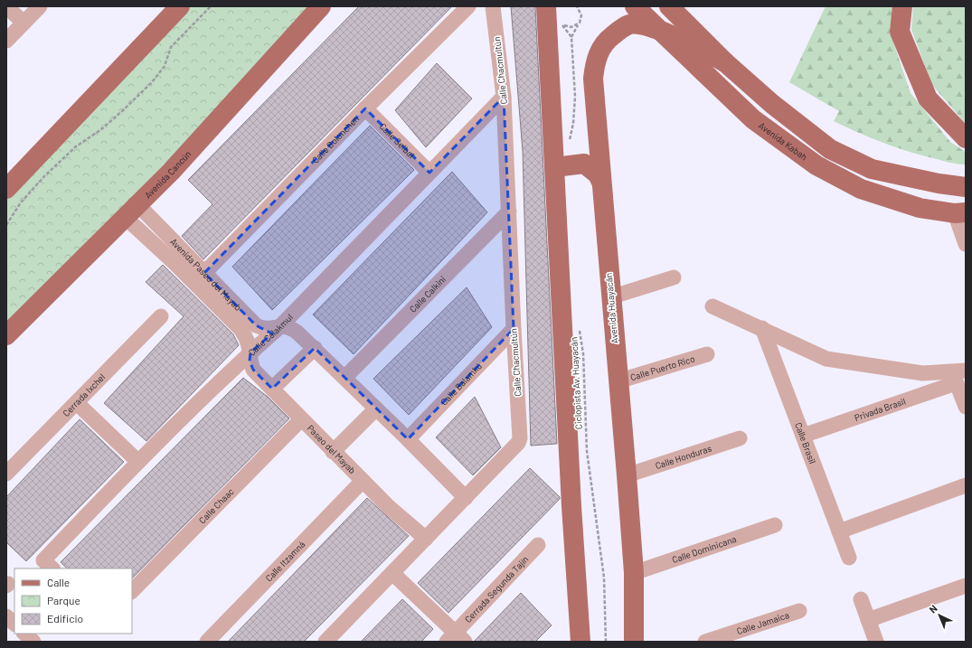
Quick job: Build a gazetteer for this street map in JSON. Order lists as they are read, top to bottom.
{
  "streets": {
    "main road": ["Avenida Kabah", "Avenida Cancún", "Avenida Huayacán"],
    "street": [
      "Calle Chacmultún",
      "Calle Bolonchen",
      "Calle Seibal",
      "Avenida Paseo del Mayab",
      "Calle Calkini",
      "Calle Calakmul",
      "Calle Puerto Rico",
      "Calle Balamkú",
      "Cerrada Ixchel",
      "Privada Brasil",
      "Calle Brasil",
      "Paseo del Mayab",
      "Calle Honduras",
      "Calle Chaac",
      "Calle Dominicana",
      "Calle Itzamná",
      "Cerrada Segunda Tajín",
      "Calle Jamaica"
    ],
    "path": ["Ciclopista Av. Huayacán"]
  },
  "crossings": [
    ["Calle Chacmultún", "Calle Calkini"],
    ["Calle Chacmultún", "Calle Calakmul"],
    ["Calle Chacmultún", "Calle Balamkú"],
    ["Calle Chacmultún", "Paseo del Mayab"],
    ["Calle Bolonchen", "Calle Seibal"],
    ["Calle Bolonchen", "Avenida Paseo del Mayab"],
    ["Calle Seibal", "Calle Calakmul"],
    ["Avenida Kabah", "Avenida Huayacán"],
    ["Avenida Cancún", "Avenida Paseo del Mayab"],
    ["Avenida Paseo del Mayab", "Calle Calakmul"],
    ["Avenida Paseo del Mayab", "Paseo del Mayab"],
    ["Avenida Huayacán", "Calle Puerto Rico"],
    ["Avenida Huayacán", "Calle Honduras"],
    ["Avenida Huayacán", "Calle Dominicana"],
    ["Calle Calakmul", "Paseo del Mayab"],
    ["Privada Brasil", "Calle Brasil"],
    ["Paseo del Mayab", "Calle Chaac"],
    ["Paseo del Mayab", "Calle Itzamná"]
  ],
  "legend": ["Calle", "Parque", "Edificio"],
  "north": "top left"
}
